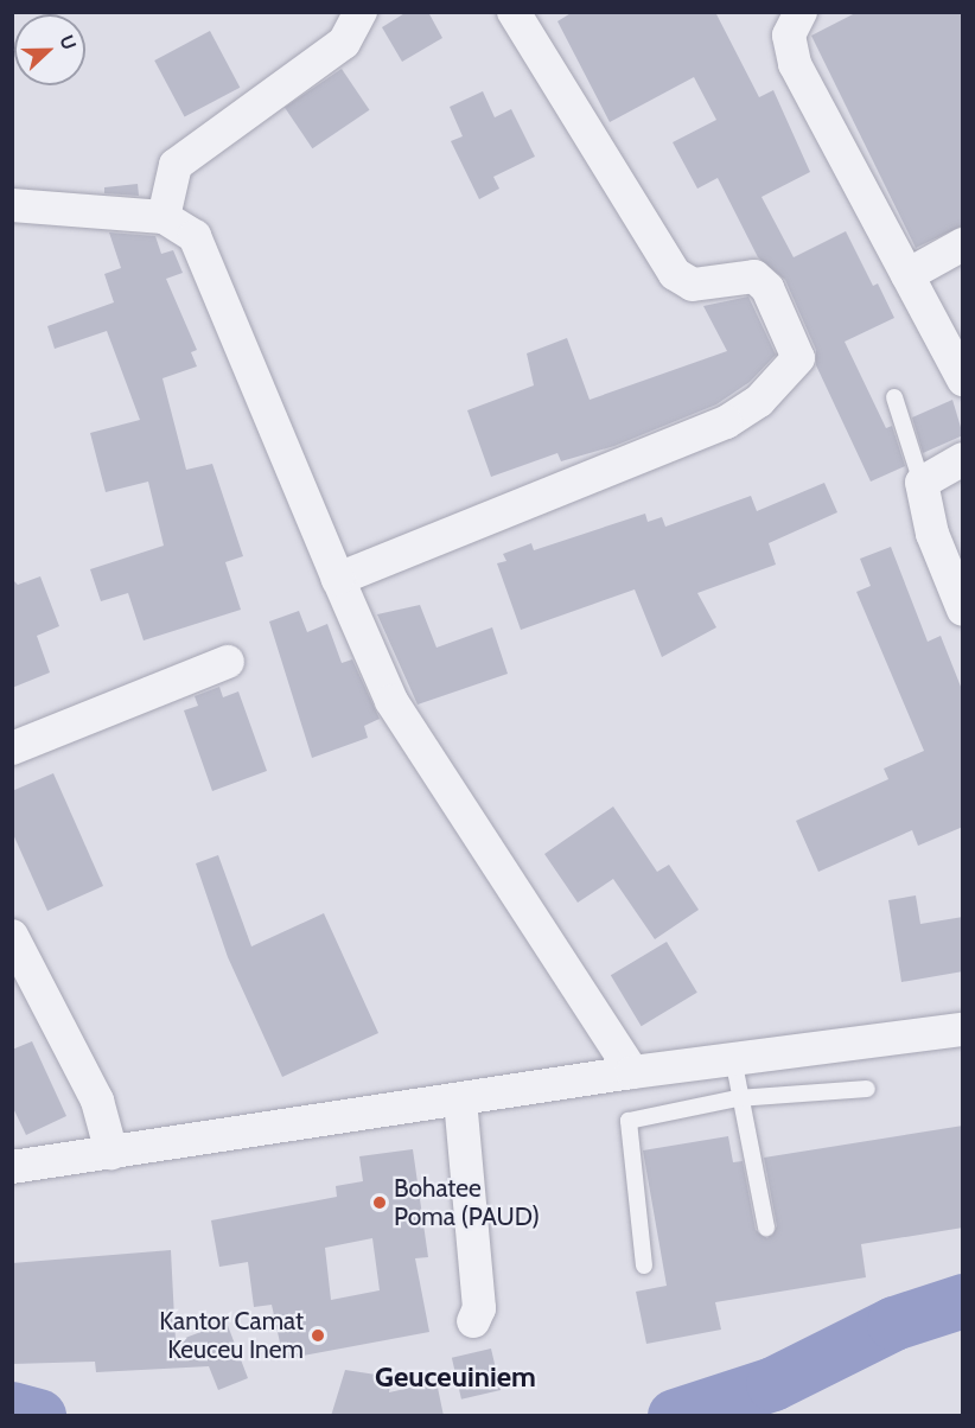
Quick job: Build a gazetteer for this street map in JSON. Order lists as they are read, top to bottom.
{
  "districts": ["Geuceuiniem"],
  "places": ["Bohatee Poma (PAUD)", "Kantor Camat Keuceu Inem"],
  "north": "right"
}
